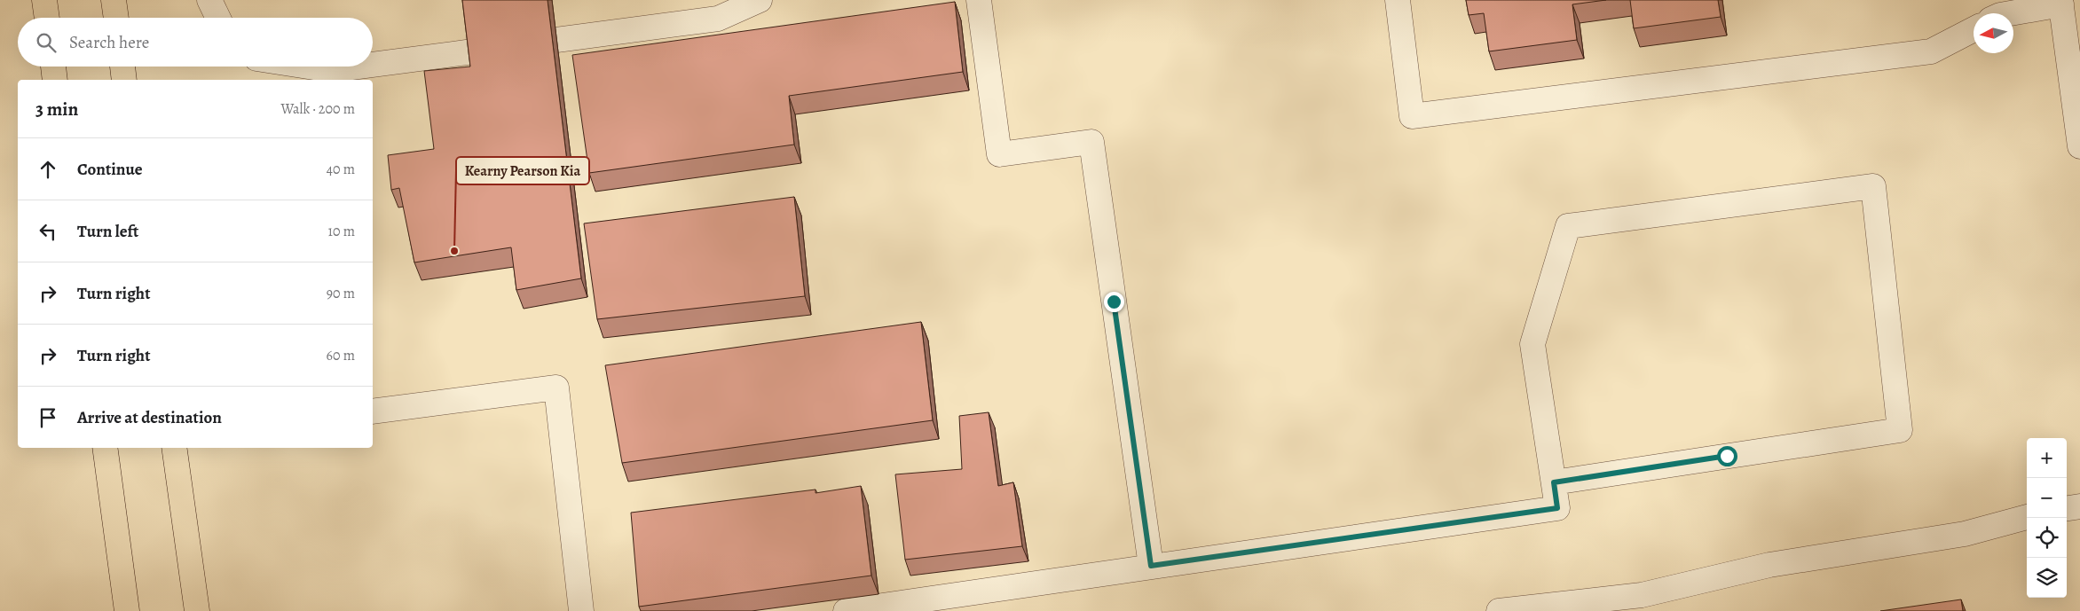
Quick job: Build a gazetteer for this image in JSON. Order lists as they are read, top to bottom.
{
  "places": ["Kearny Pearson Kia"],
  "north": "left",
  "page": {
    "search": "Search here",
    "heading": ["3 min", "Walk · 200 m"],
    "list": [
      ["Continue", "40 m"],
      ["Turn left", "10 m"],
      ["Turn right", "90 m"],
      ["Turn right", "60 m"],
      "Arrive at destination"
    ],
    "map_buttons": ["+", "−"]
  }
}
